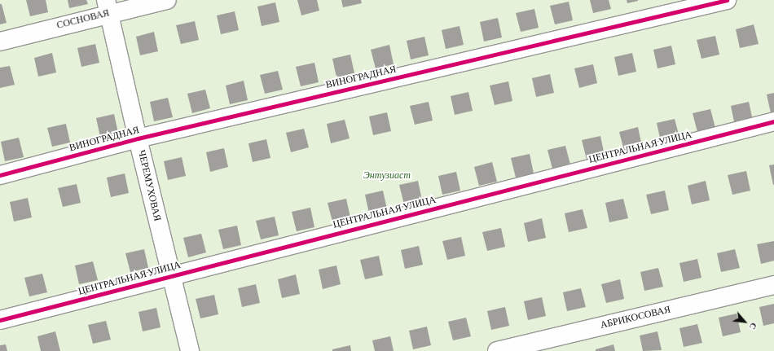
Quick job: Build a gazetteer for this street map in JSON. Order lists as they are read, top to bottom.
{
  "streets": {
    "street": [
      "СОСНОВАЯ",
      "ВИНОГРАДНАЯ",
      "ЦЕНТРАЛЬНАЯ УЛИЦА",
      "ЧЕРЕМУХОВАЯ",
      "АБРИКОСОВАЯ"
    ]
  },
  "crossings": [
    ["СОСНОВАЯ", "ЧЕРЕМУХОВАЯ"],
    ["ВИНОГРАДНАЯ", "ЧЕРЕМУХОВАЯ"],
    ["ЦЕНТРАЛЬНАЯ УЛИЦА", "ЧЕРЕМУХОВАЯ"]
  ],
  "parks": ["Энтузиаст"],
  "north": "bottom right"
}
